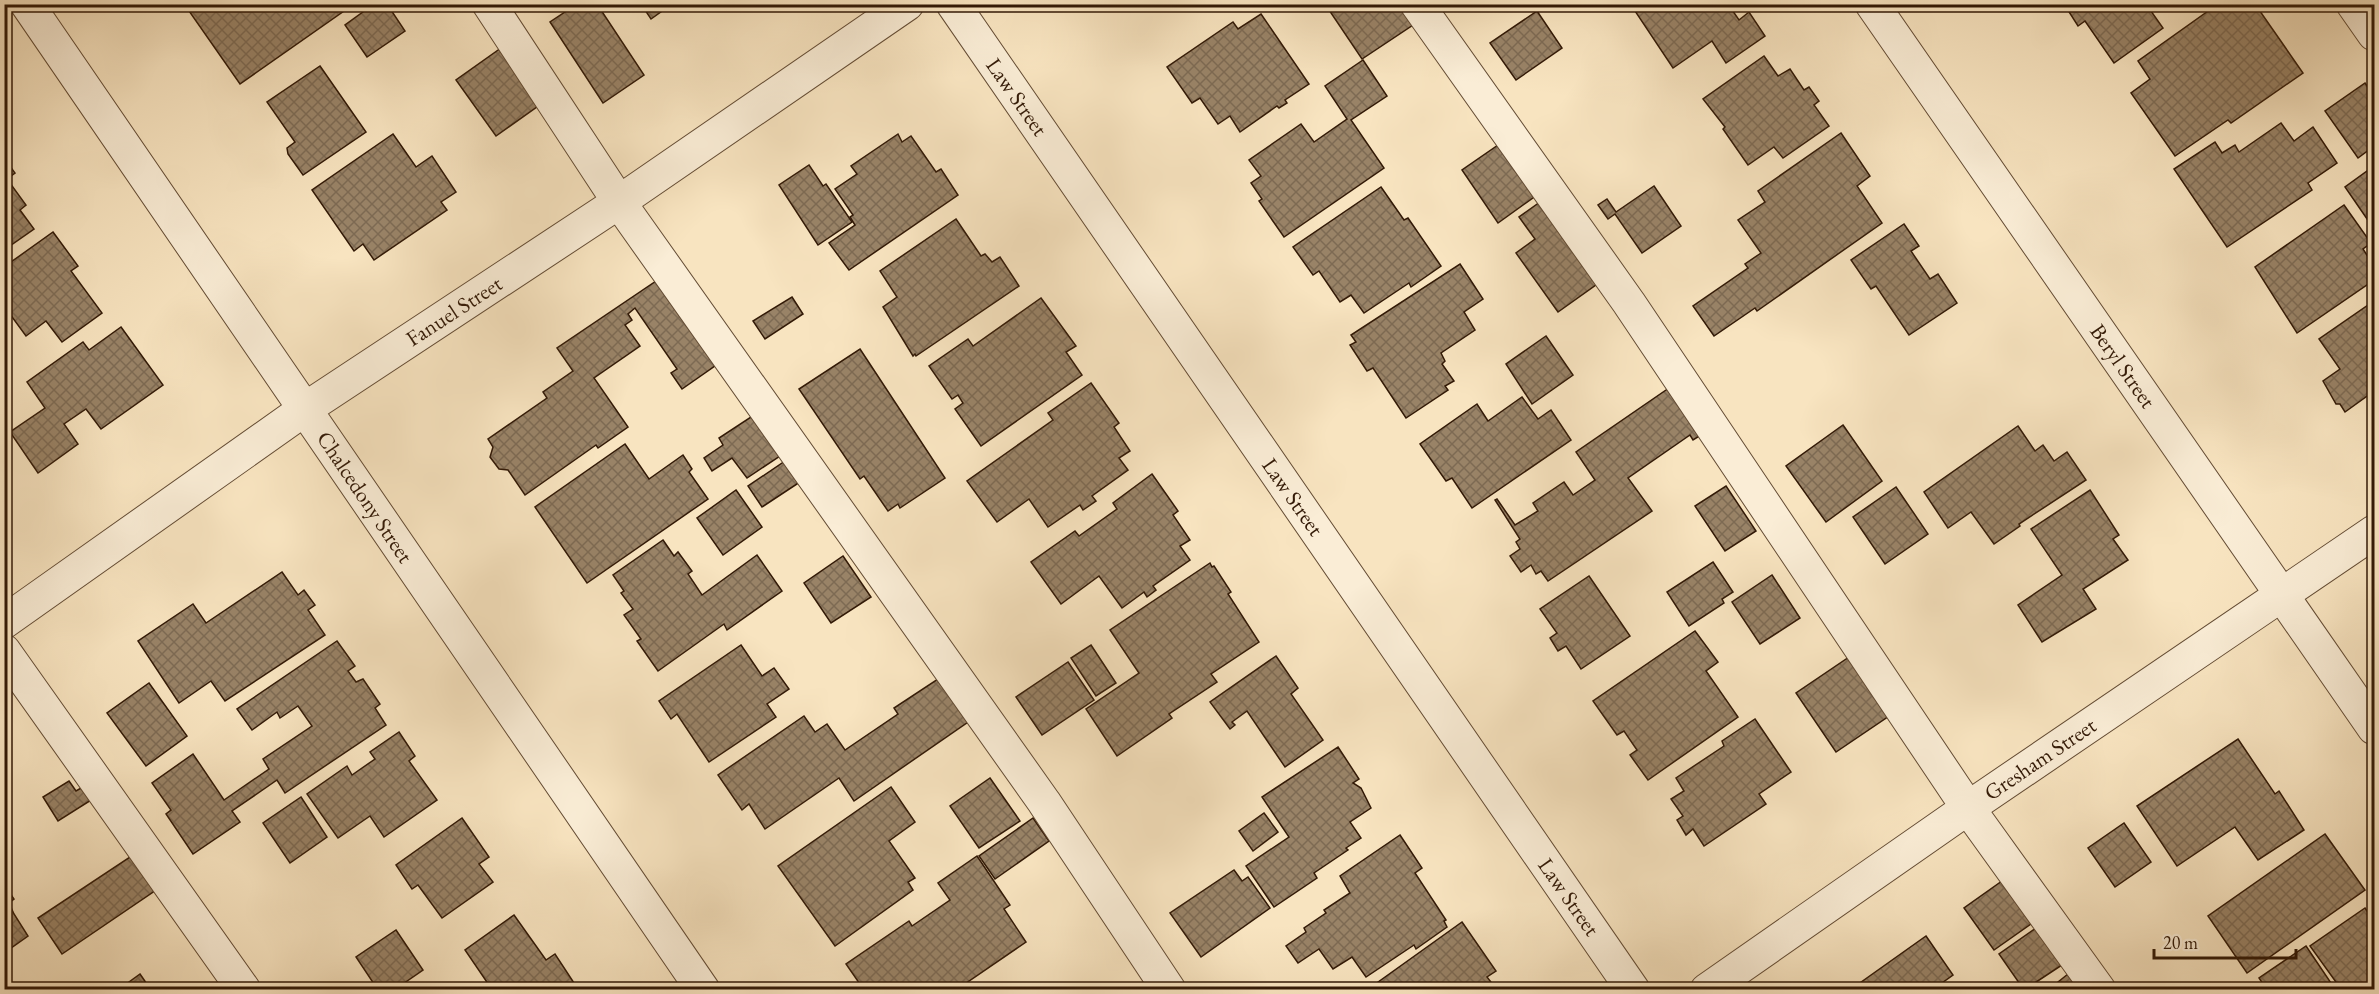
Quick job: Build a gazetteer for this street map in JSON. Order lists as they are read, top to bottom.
{
  "streets": {
    "street": [
      "Law Street",
      "Fanuel Street",
      "Beryl Street",
      "Chalcedony Street",
      "Gresham Street"
    ]
  },
  "crossings": [
    ["Fanuel Street", "Chalcedony Street"],
    ["Beryl Street", "Gresham Street"]
  ],
  "scale_bar": "20 m"
}
